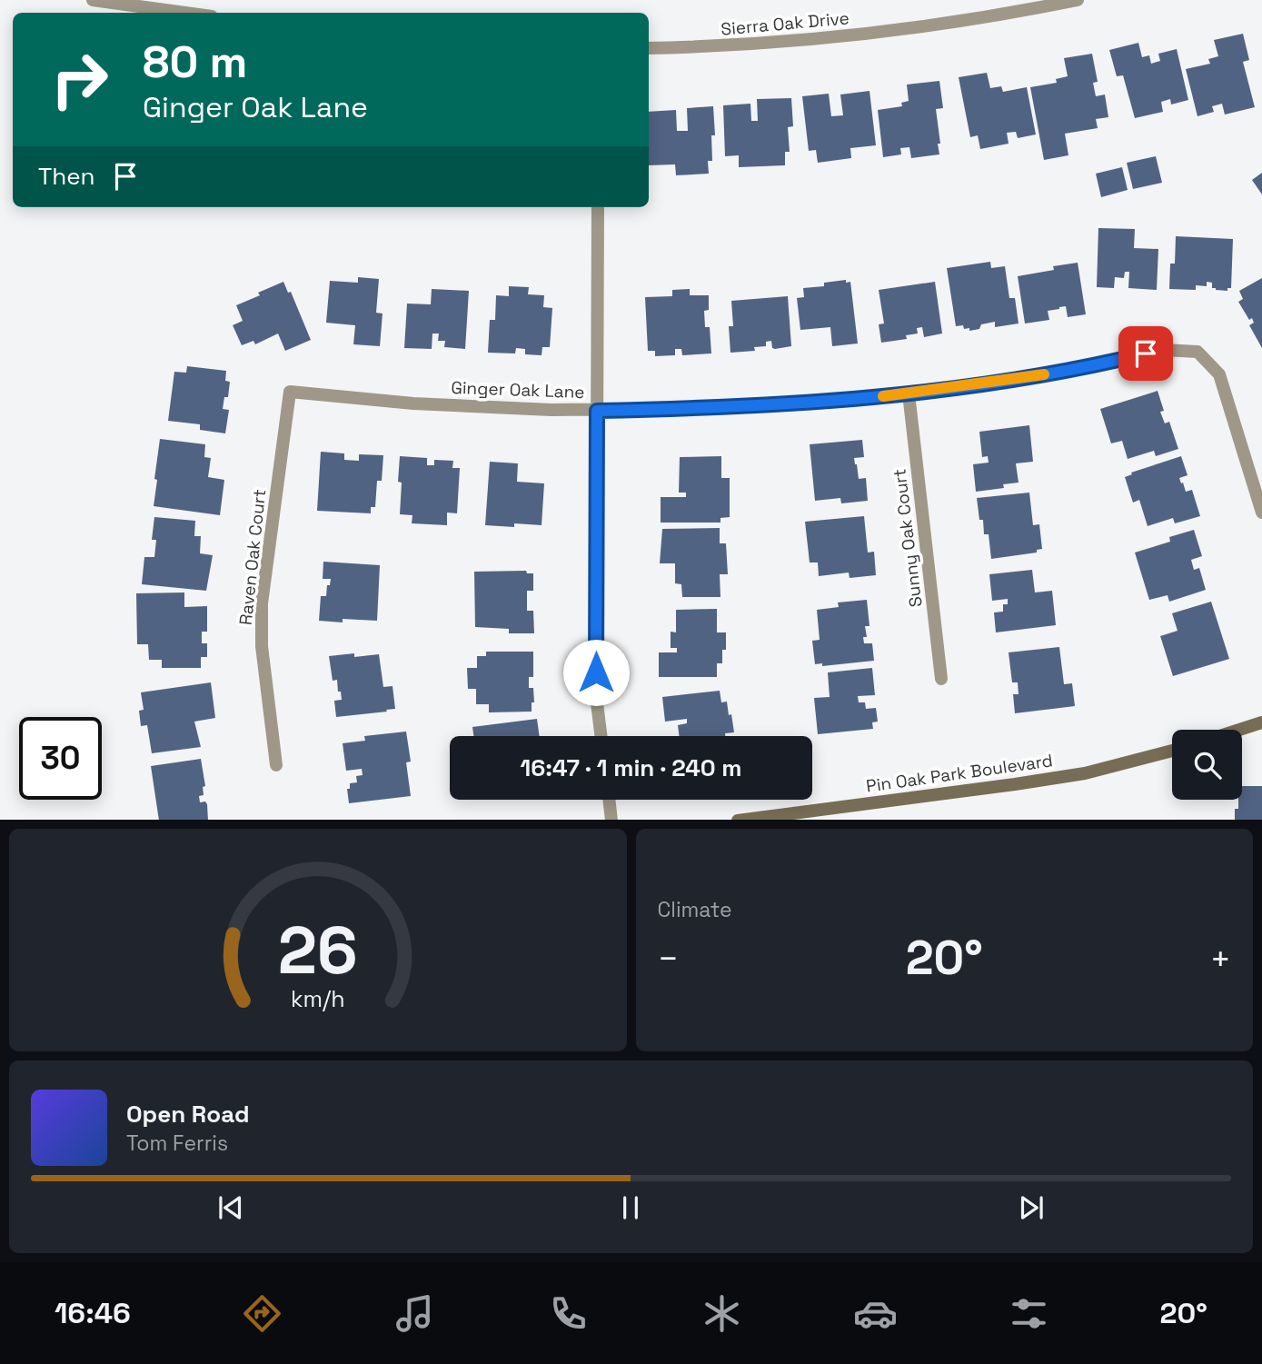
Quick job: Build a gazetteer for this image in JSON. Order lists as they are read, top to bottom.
{
  "streets": {
    "street": [
      "Sierra Oak Drive",
      "Ginger Oak Lane",
      "Sunny Oak Court",
      "Raven Oak Court",
      "Pin Oak Park Boulevard"
    ]
  },
  "crossings": [
    ["Ginger Oak Lane", "Sunny Oak Court"],
    ["Ginger Oak Lane", "Raven Oak Court"]
  ],
  "page": {
    "turn": ["80 m", "Ginger Oak Lane"],
    "then": "Then",
    "limit": "30",
    "trip": "16:47 · 1 min · 240 m",
    "tile": "Climate",
    "heat": ["−", "20°", "+"],
    "song": ["Open Road", "Tom Ferris"],
    "tabs": ["16:46", "20°"],
    "gauge": ["26", "km/h"]
  }
}
